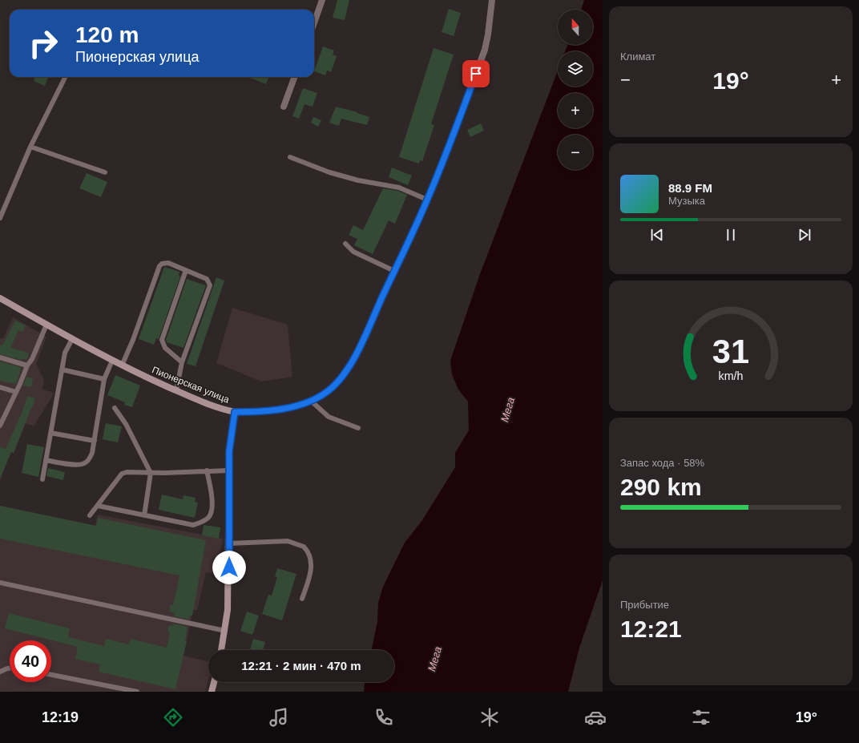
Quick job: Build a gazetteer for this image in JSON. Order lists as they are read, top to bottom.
{
  "streets": {
    "street": ["Пионерская улица"]
  },
  "water": ["Мега"],
  "north": "top",
  "page": {
    "tile": [
      "Климат",
      ["Запас хода · 58%", "290 km"],
      ["Прибытие", "12:21"]
    ],
    "map_buttons": ["+", "−"],
    "turn": ["120 m", "Пионерская улица"],
    "heat": ["−", "19°", "+"],
    "song": ["88.9 FM", "Музыка"],
    "limit": "40",
    "trip": "12:21 · 2 мин · 470 m",
    "tabs": ["12:19", "19°"],
    "gauge": ["31", "km/h"]
  }
}
